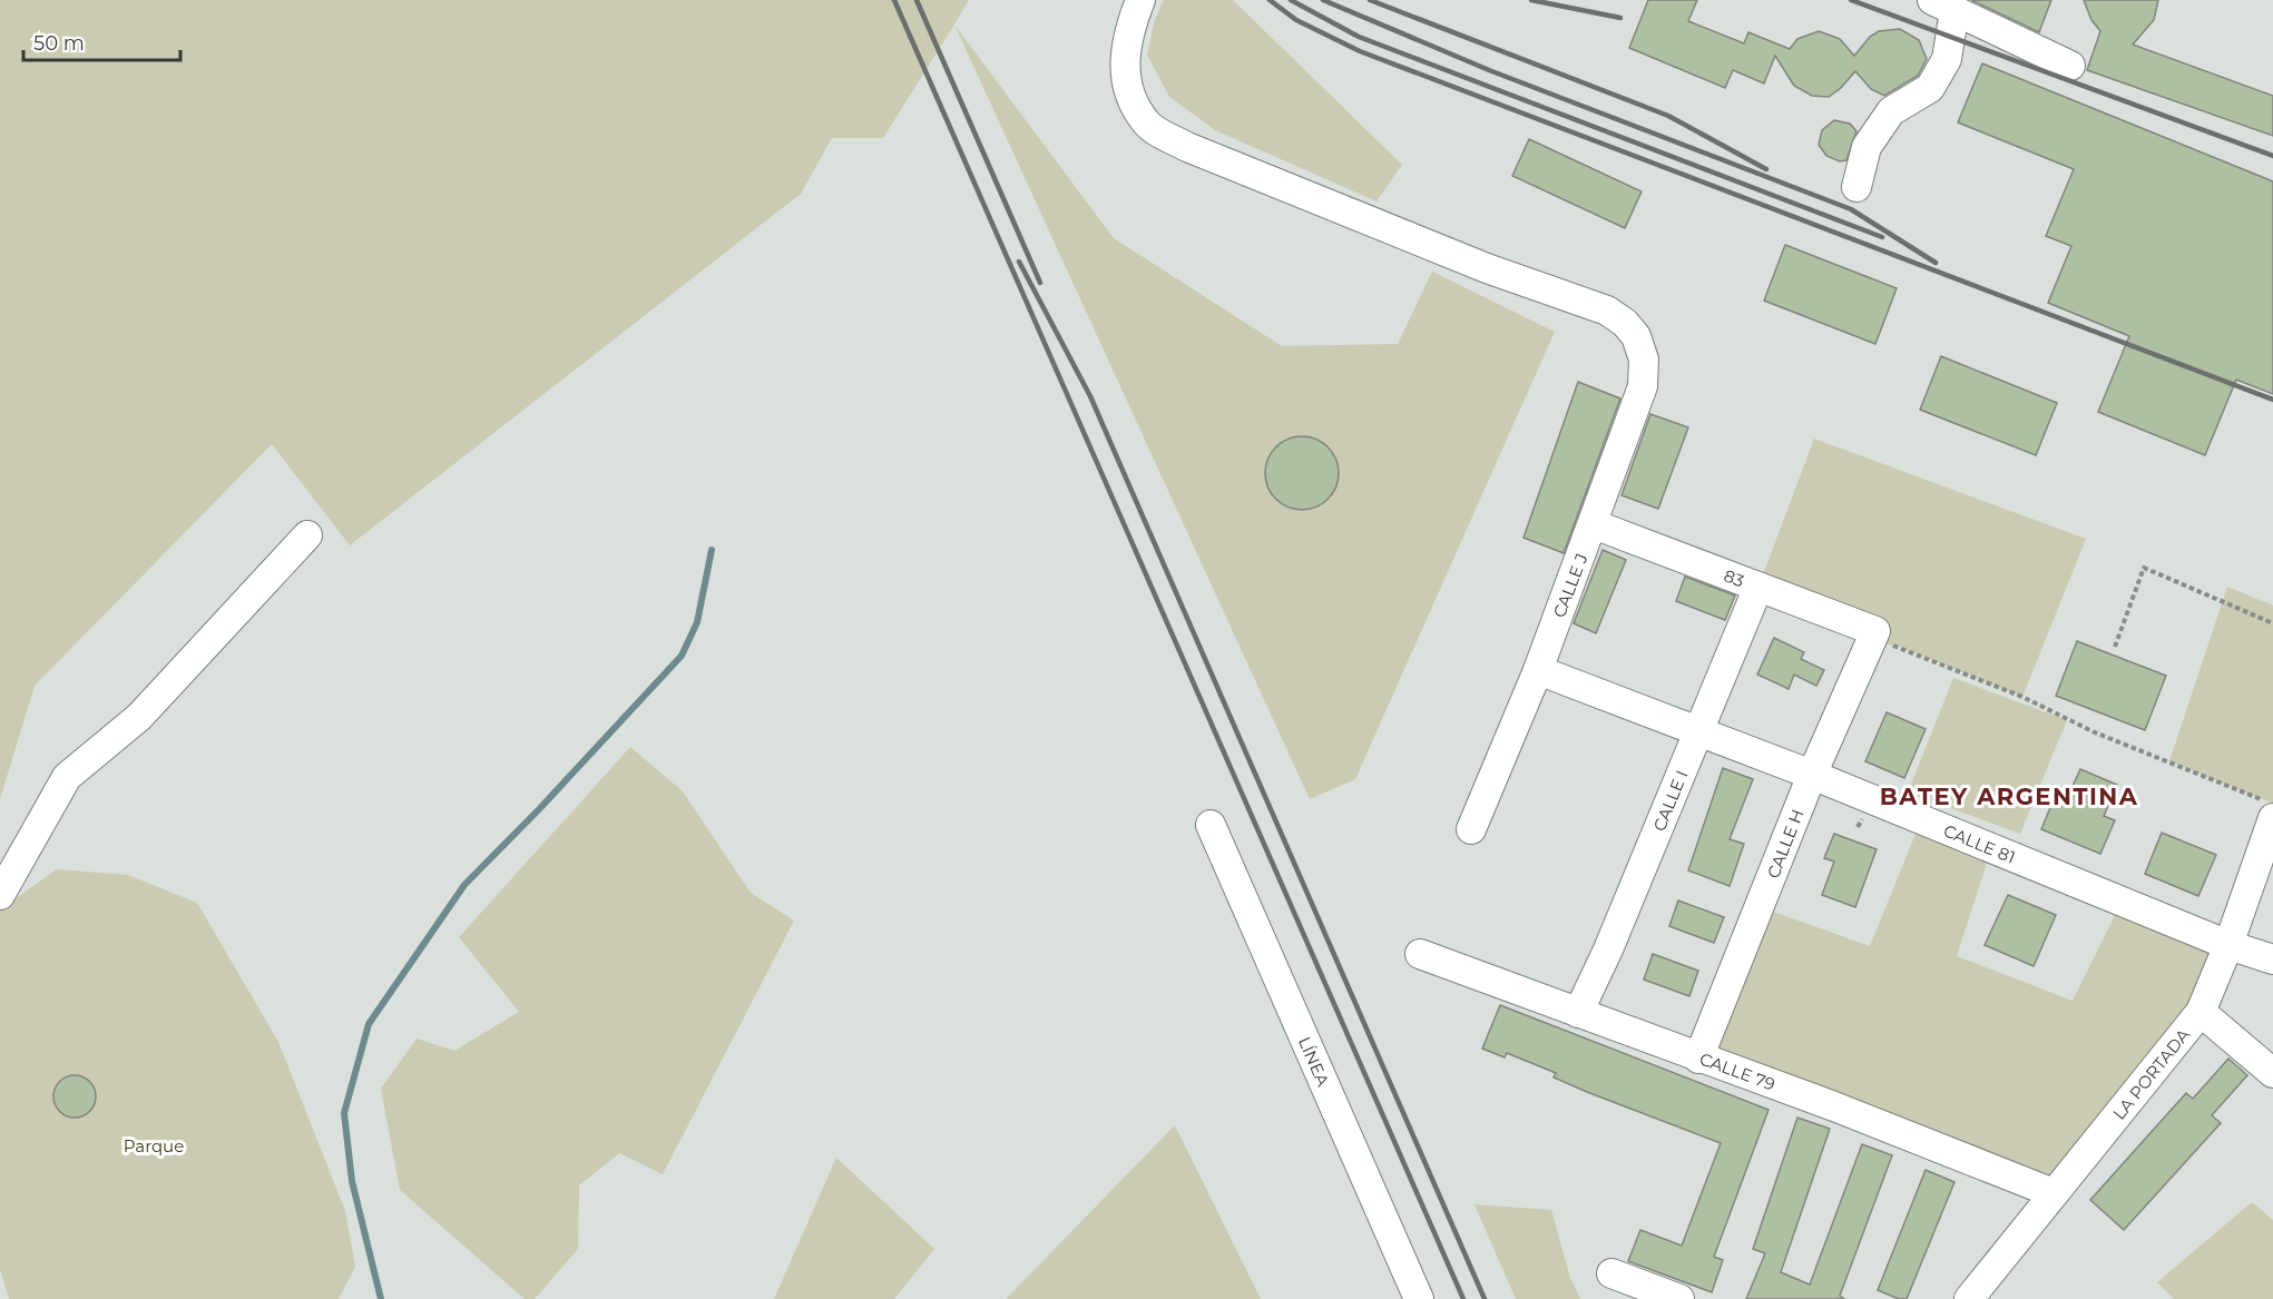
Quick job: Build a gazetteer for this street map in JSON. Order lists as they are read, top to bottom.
{
  "streets": {
    "street": [
      "83",
      "CALLE J",
      "CALLE I",
      "CALLE H",
      "CALLE 81",
      "LÍNEA",
      "CALLE 79",
      "LA PORTADA"
    ]
  },
  "crossings": [
    ["83", "CALLE J"],
    ["83", "CALLE I"],
    ["83", "CALLE H"],
    ["CALLE J", "CALLE 81"],
    ["CALLE I", "CALLE 81"],
    ["CALLE I", "CALLE 79"],
    ["CALLE H", "CALLE 81"],
    ["CALLE H", "CALLE 79"],
    ["CALLE 81", "LA PORTADA"],
    ["CALLE 79", "LA PORTADA"]
  ],
  "districts": ["BATEY ARGENTINA"],
  "parks": ["Parque"],
  "scale_bar": "50 m"
}
